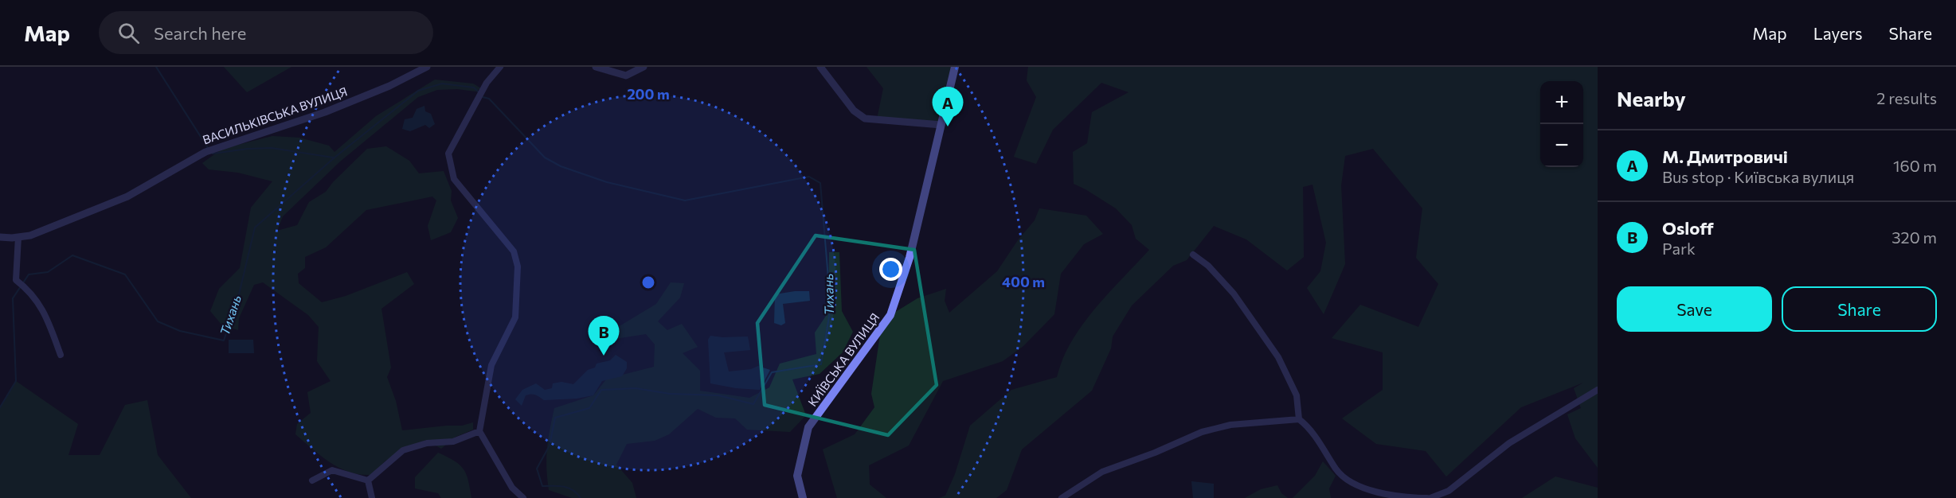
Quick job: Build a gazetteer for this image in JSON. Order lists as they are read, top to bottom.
{
  "streets": {
    "main road": ["КИЇВСЬКА ВУЛИЦЯ"],
    "street": ["ВАСИЛЬКІВСЬКА ВУЛИЦЯ"]
  },
  "water": ["Тихань"],
  "page": {
    "header": "Map",
    "search": "Search here",
    "nav": ["Map", "Layers", "Share"],
    "heading": ["Nearby", "2 results"],
    "map_buttons": ["+", "−"],
    "pins": ["A", "B"],
    "list": [
      {
        "mark": "A",
        "name": "М. Дмитровичі",
        "note": "Bus stop · Київська вулиця",
        "value": "160 m"
      },
      {
        "mark": "B",
        "name": "Osloff",
        "note": "Park",
        "value": "320 m"
      }
    ],
    "buttons": ["Save", "Share"]
  },
  "rings": ["200 m", "400 m"]
}
